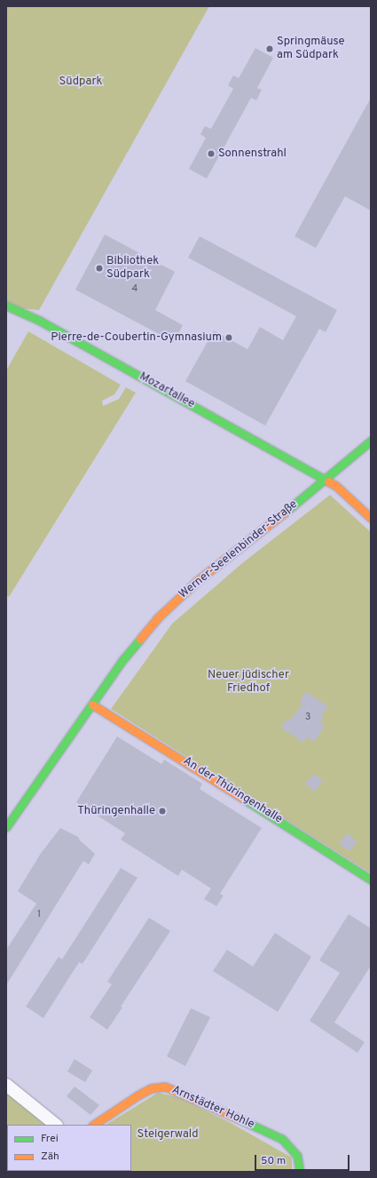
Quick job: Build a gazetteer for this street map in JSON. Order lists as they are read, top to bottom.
{
  "streets": {
    "street": [
      "Mozartallee",
      "Werner-Seelenbinder-Straße",
      "An der Thüringenhalle",
      "Arnstädter Hohle"
    ]
  },
  "crossings": [
    ["Mozartallee", "Werner-Seelenbinder-Straße"],
    ["Werner-Seelenbinder-Straße", "An der Thüringenhalle"]
  ],
  "parks": ["Südpark", "Neuer jüdischer Friedhof", "Steigerwald"],
  "places": [
    "Springmäuse am Südpark",
    "Sonnenstrahl",
    "Bibliothek Südpark",
    "Pierre-de-Coubertin-Gymnasium",
    "Thüringenhalle"
  ],
  "house_numbers": ["4", "3", "1"],
  "legend": ["Frei", "Zäh"],
  "scale_bar": "50 m"
}
